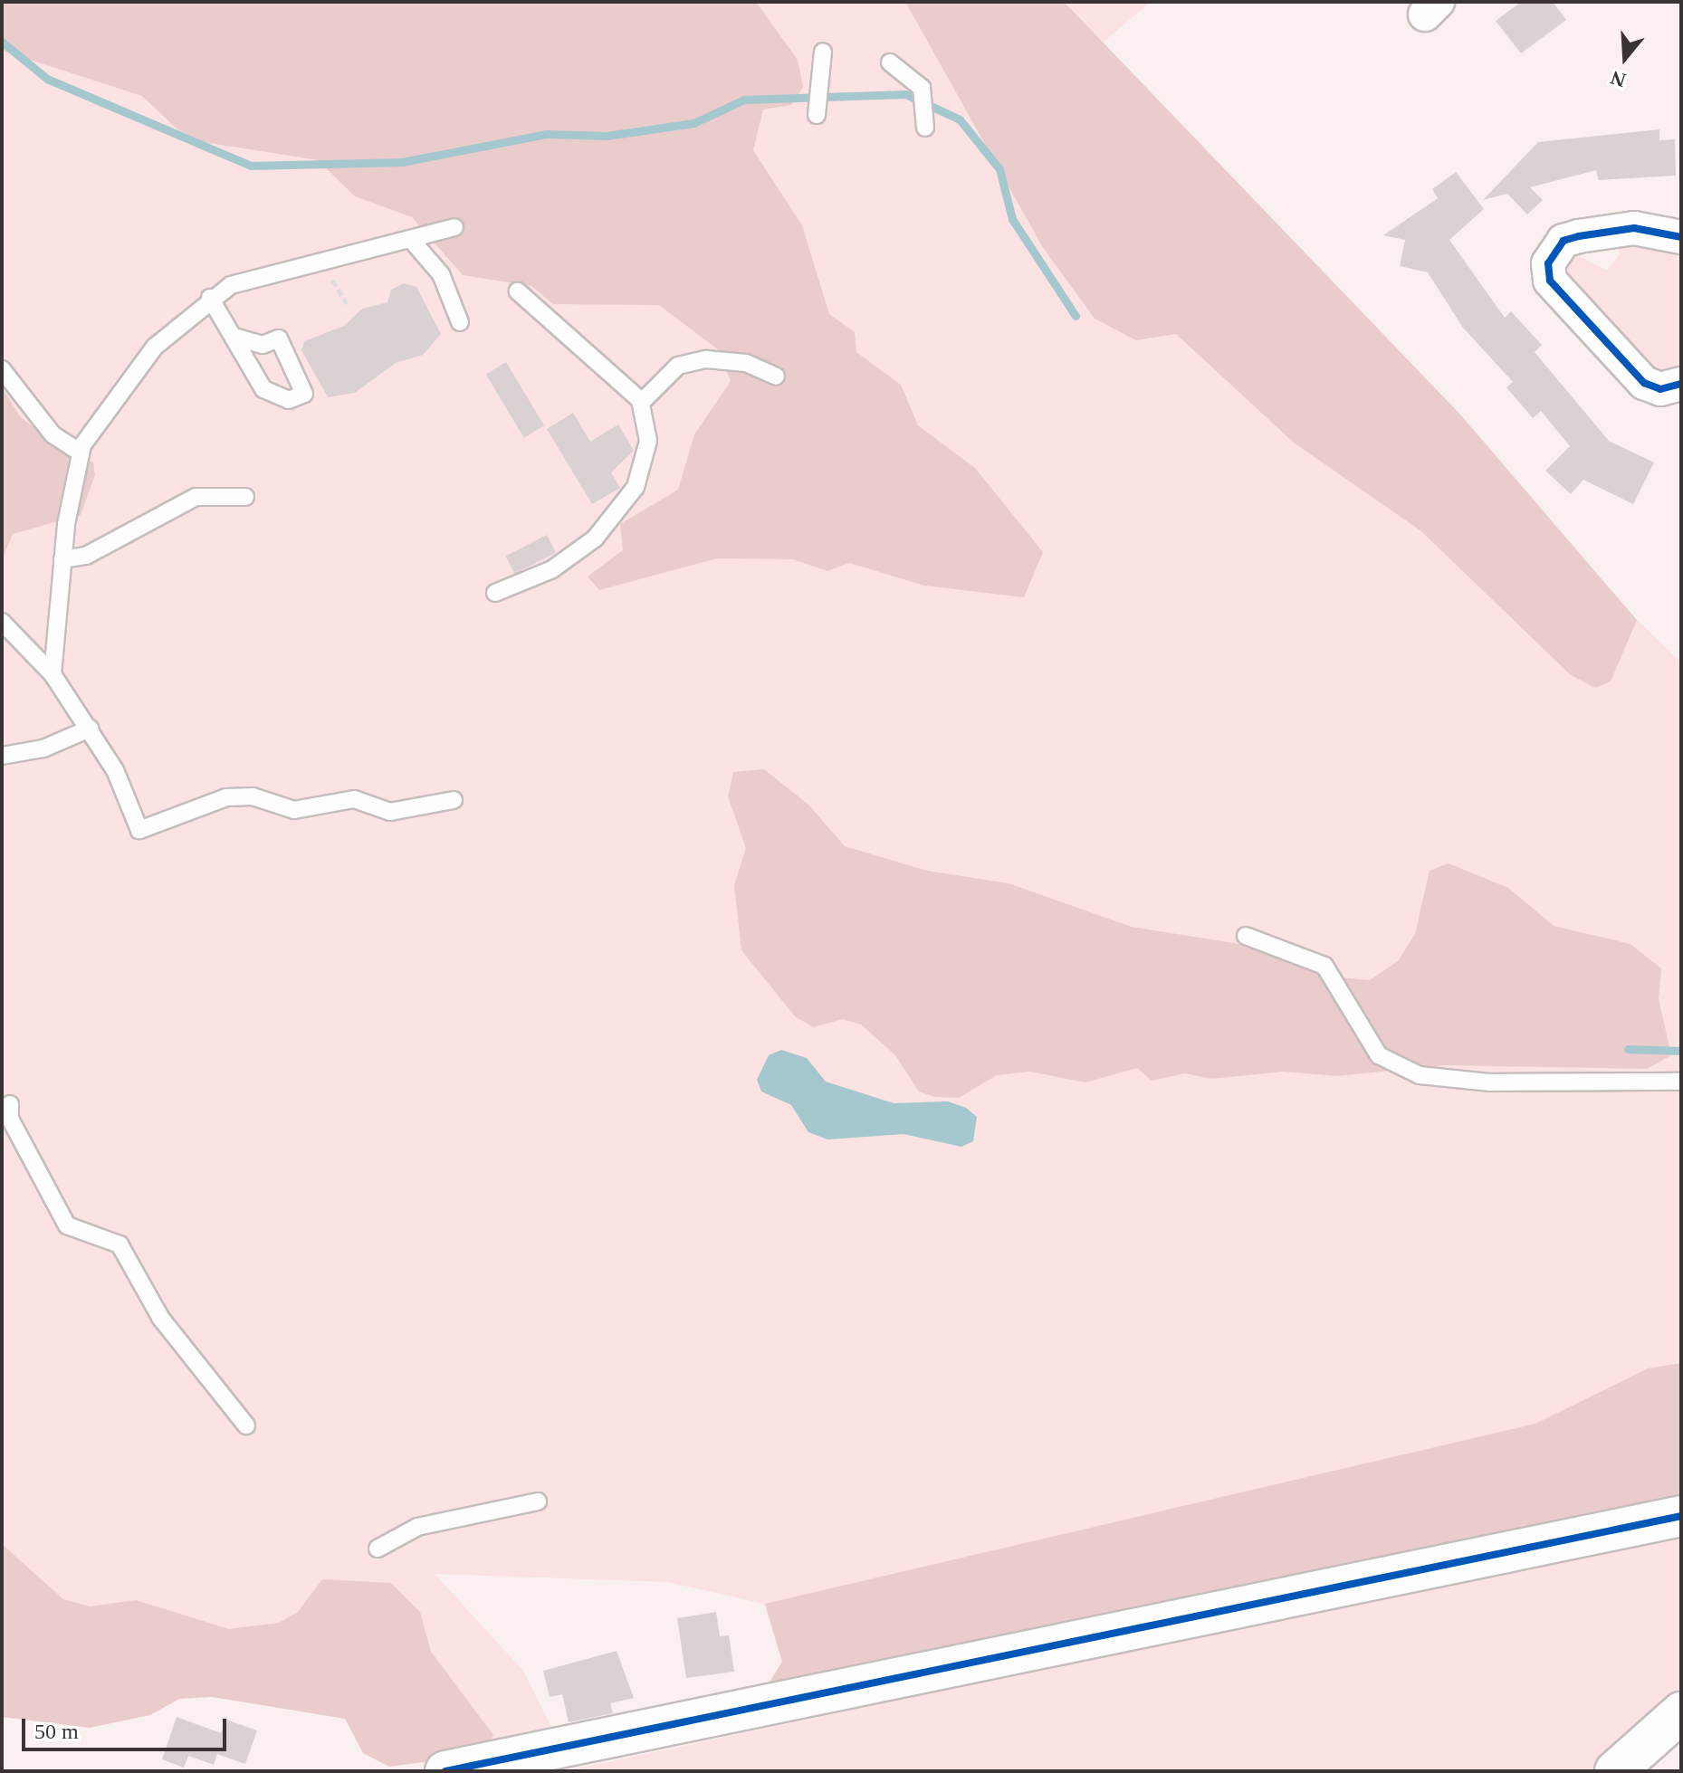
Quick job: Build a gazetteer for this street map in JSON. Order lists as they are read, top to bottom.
{
  "scale_bar": "50 m",
  "north": "bottom"
}
